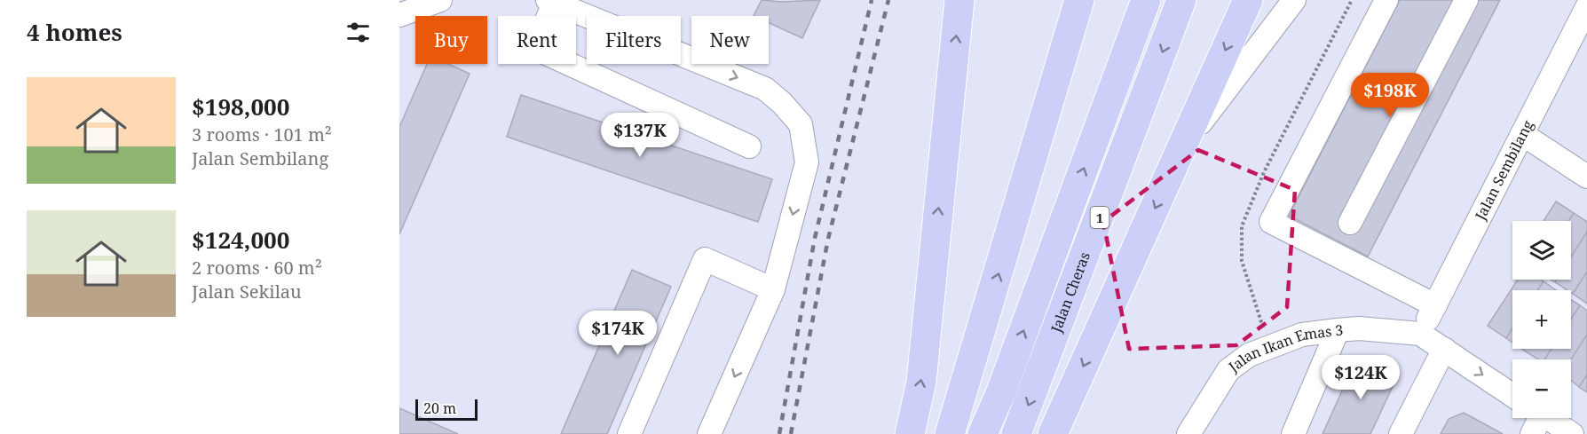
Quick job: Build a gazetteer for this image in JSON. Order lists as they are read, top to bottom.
{
  "streets": {
    "highway": ["1", "Jalan Cheras"],
    "street": ["Jalan Sembilang", "Jalan Ikan Emas 3"]
  },
  "crossings": [
    ["Jalan Sembilang", "Jalan Ikan Emas 3"]
  ],
  "scale_bar": "20 m",
  "page": {
    "heading": "4 homes",
    "chip": [
      "Buy",
      "Rent",
      "Filters",
      "New"
    ],
    "list": [
      {
        "name": "$198,000",
        "note": "3 rooms · 101 m² · Jalan Sembilang"
      },
      {
        "name": "$124,000",
        "note": "2 rooms · 60 m² · Jalan Sekilau"
      }
    ],
    "price": [
      "$198K",
      "$137K",
      "$174K",
      "$124K"
    ],
    "map_buttons": ["+", "−"],
    "scale": "20 m"
  }
}
